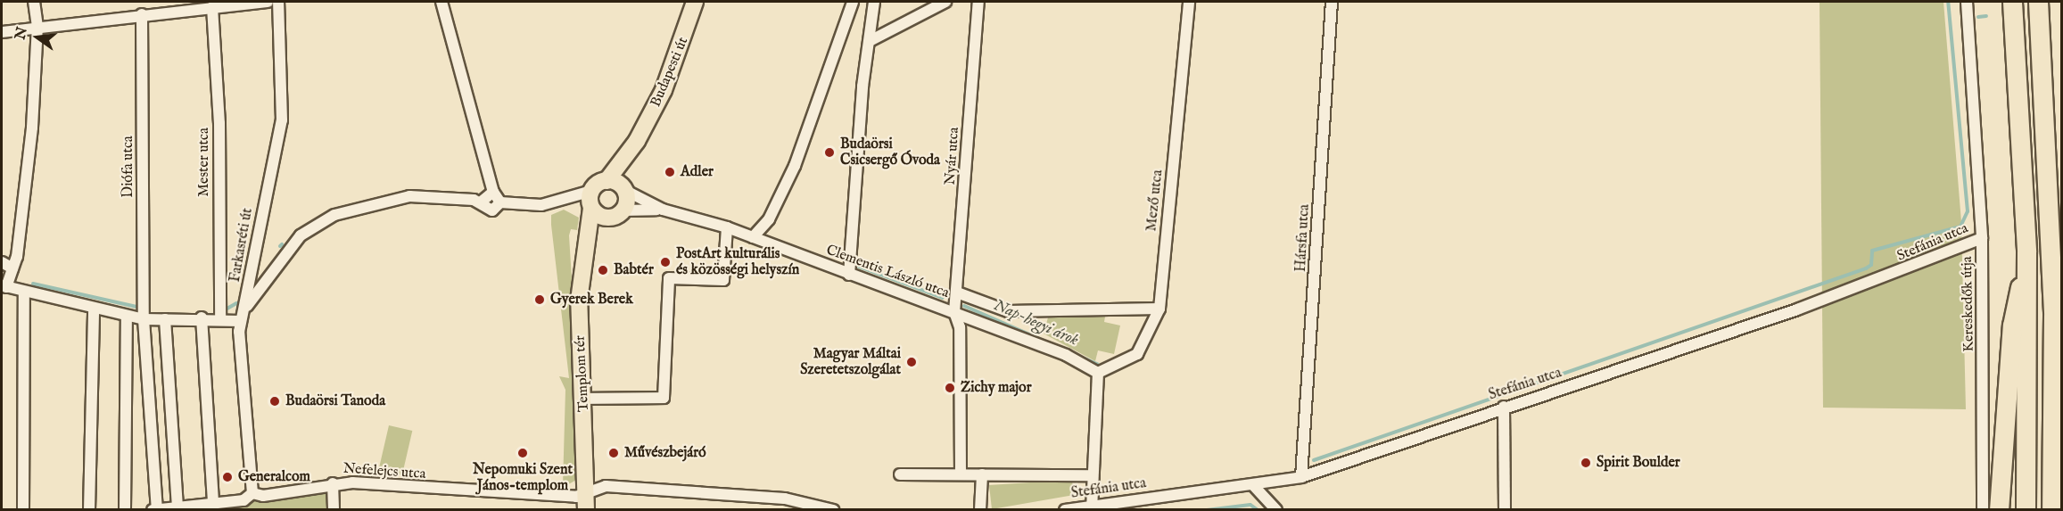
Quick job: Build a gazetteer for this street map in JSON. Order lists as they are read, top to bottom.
{
  "streets": {
    "main road": ["Budapesti út", "Templom tér"],
    "street": [
      "Nyár utca",
      "Mester utca",
      "Diófa utca",
      "Mező utca",
      "Hársfa utca",
      "Stefánia utca",
      "Farkasréti út",
      "Clementis László utca",
      "Kereskedők útja",
      "Nefelejcs utca"
    ]
  },
  "crossings": [
    ["Budapesti út", "Clementis László utca"],
    ["Nyár utca", "Clementis László utca"],
    ["Diófa utca", "Nefelejcs utca"],
    ["Mező utca", "Clementis László utca"],
    ["Hársfa utca", "Stefánia utca"],
    ["Stefánia utca", "Kereskedők útja"],
    ["Farkasréti út", "Nefelejcs utca"],
    ["Templom tér", "Nefelejcs utca"]
  ],
  "water": ["Nap-hegyi árok"],
  "places": [
    "Budaörsi Csicsergő Óvoda",
    "Adler",
    "PostArt kulturális és közösségi helyszín",
    "Babtér",
    "Gyerek Berek",
    "Magyar Máltai Szeretetszolgálat",
    "Zichy major",
    "Budaörsi Tanoda",
    "Nepomuki Szent János-templom",
    "Művészbejáró",
    "Spirit Boulder",
    "Generalcom"
  ],
  "north": "left"
}
